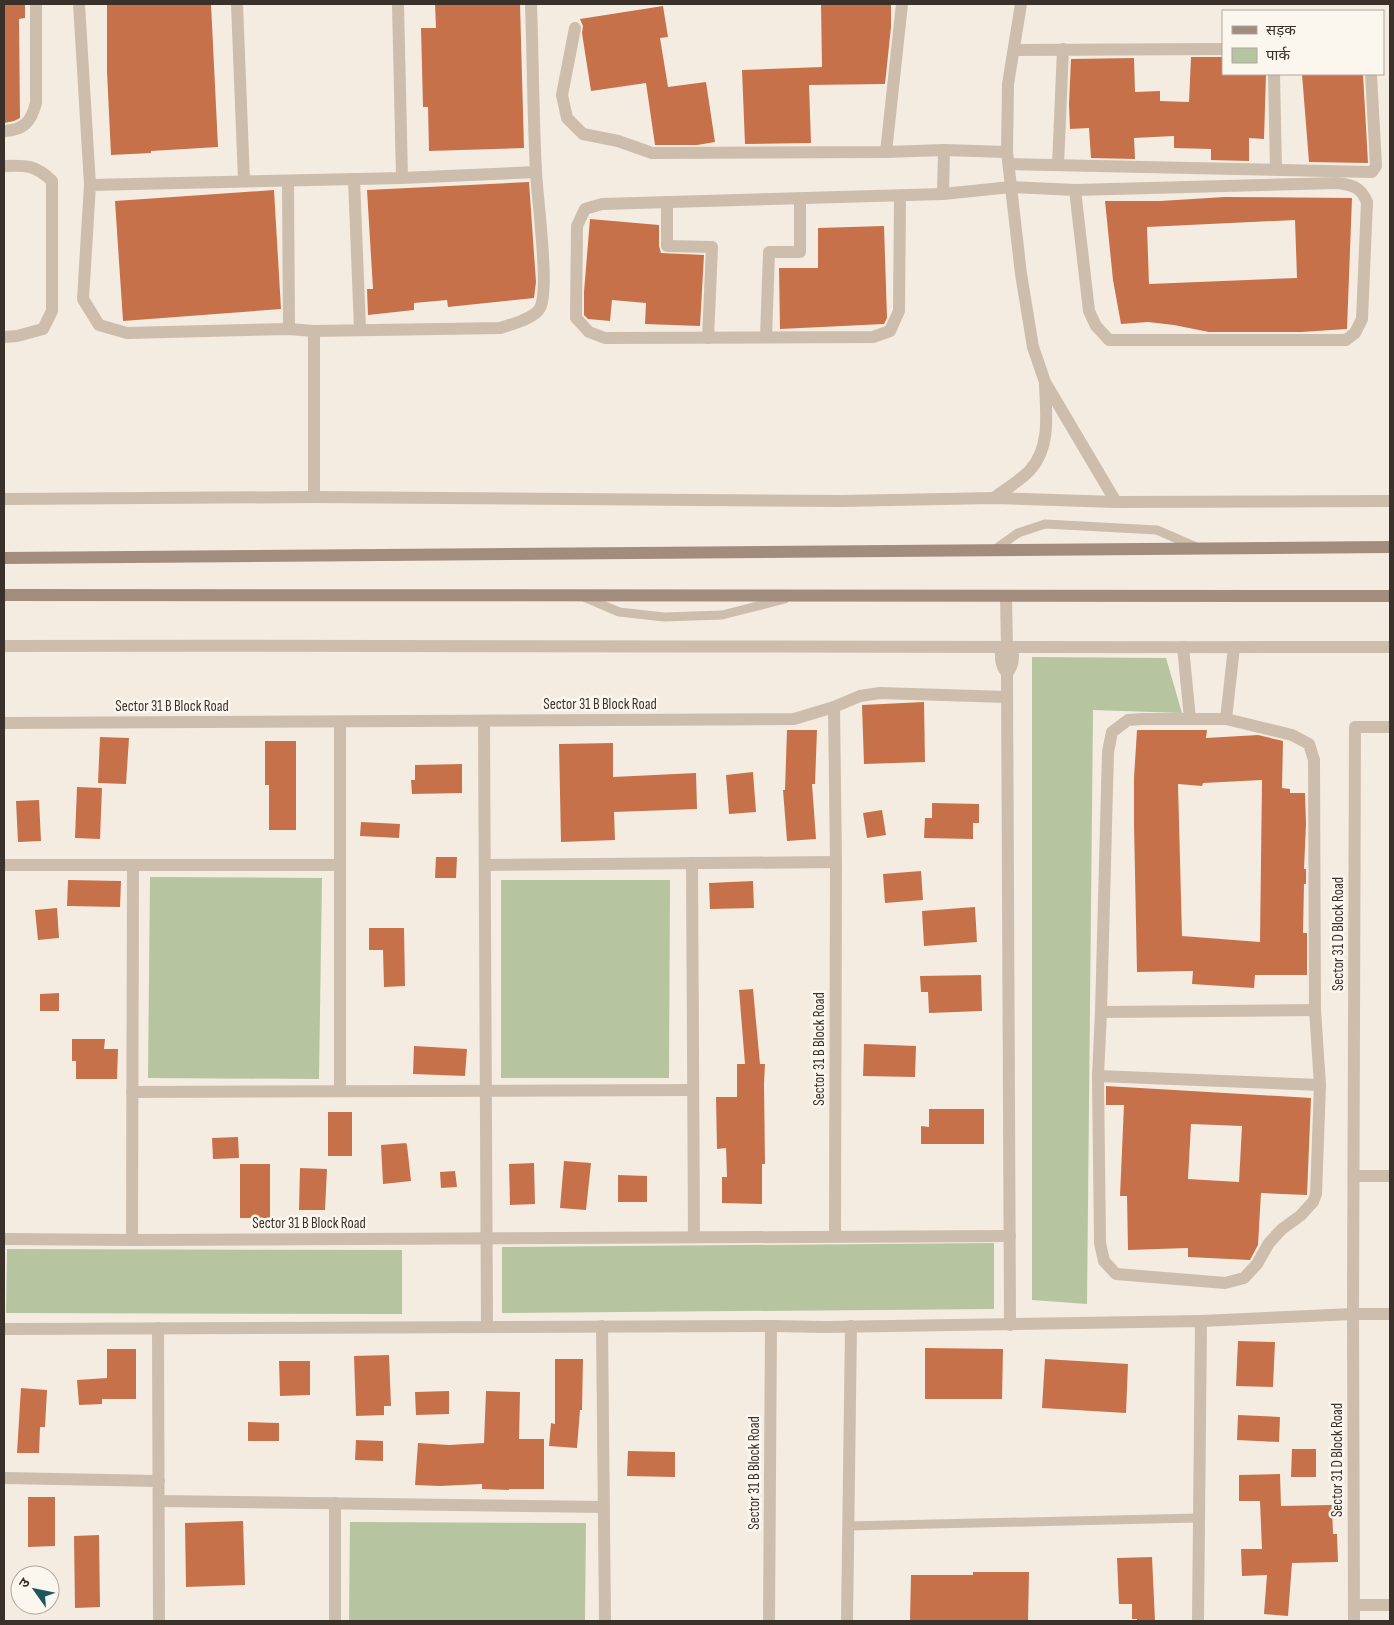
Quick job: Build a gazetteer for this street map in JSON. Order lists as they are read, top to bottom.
{
  "streets": {
    "street": ["Sector 31 B Block Road", "Sector 31 D Block Road"]
  },
  "legend": ["सड़क", "पार्क"],
  "north": "top left"
}
